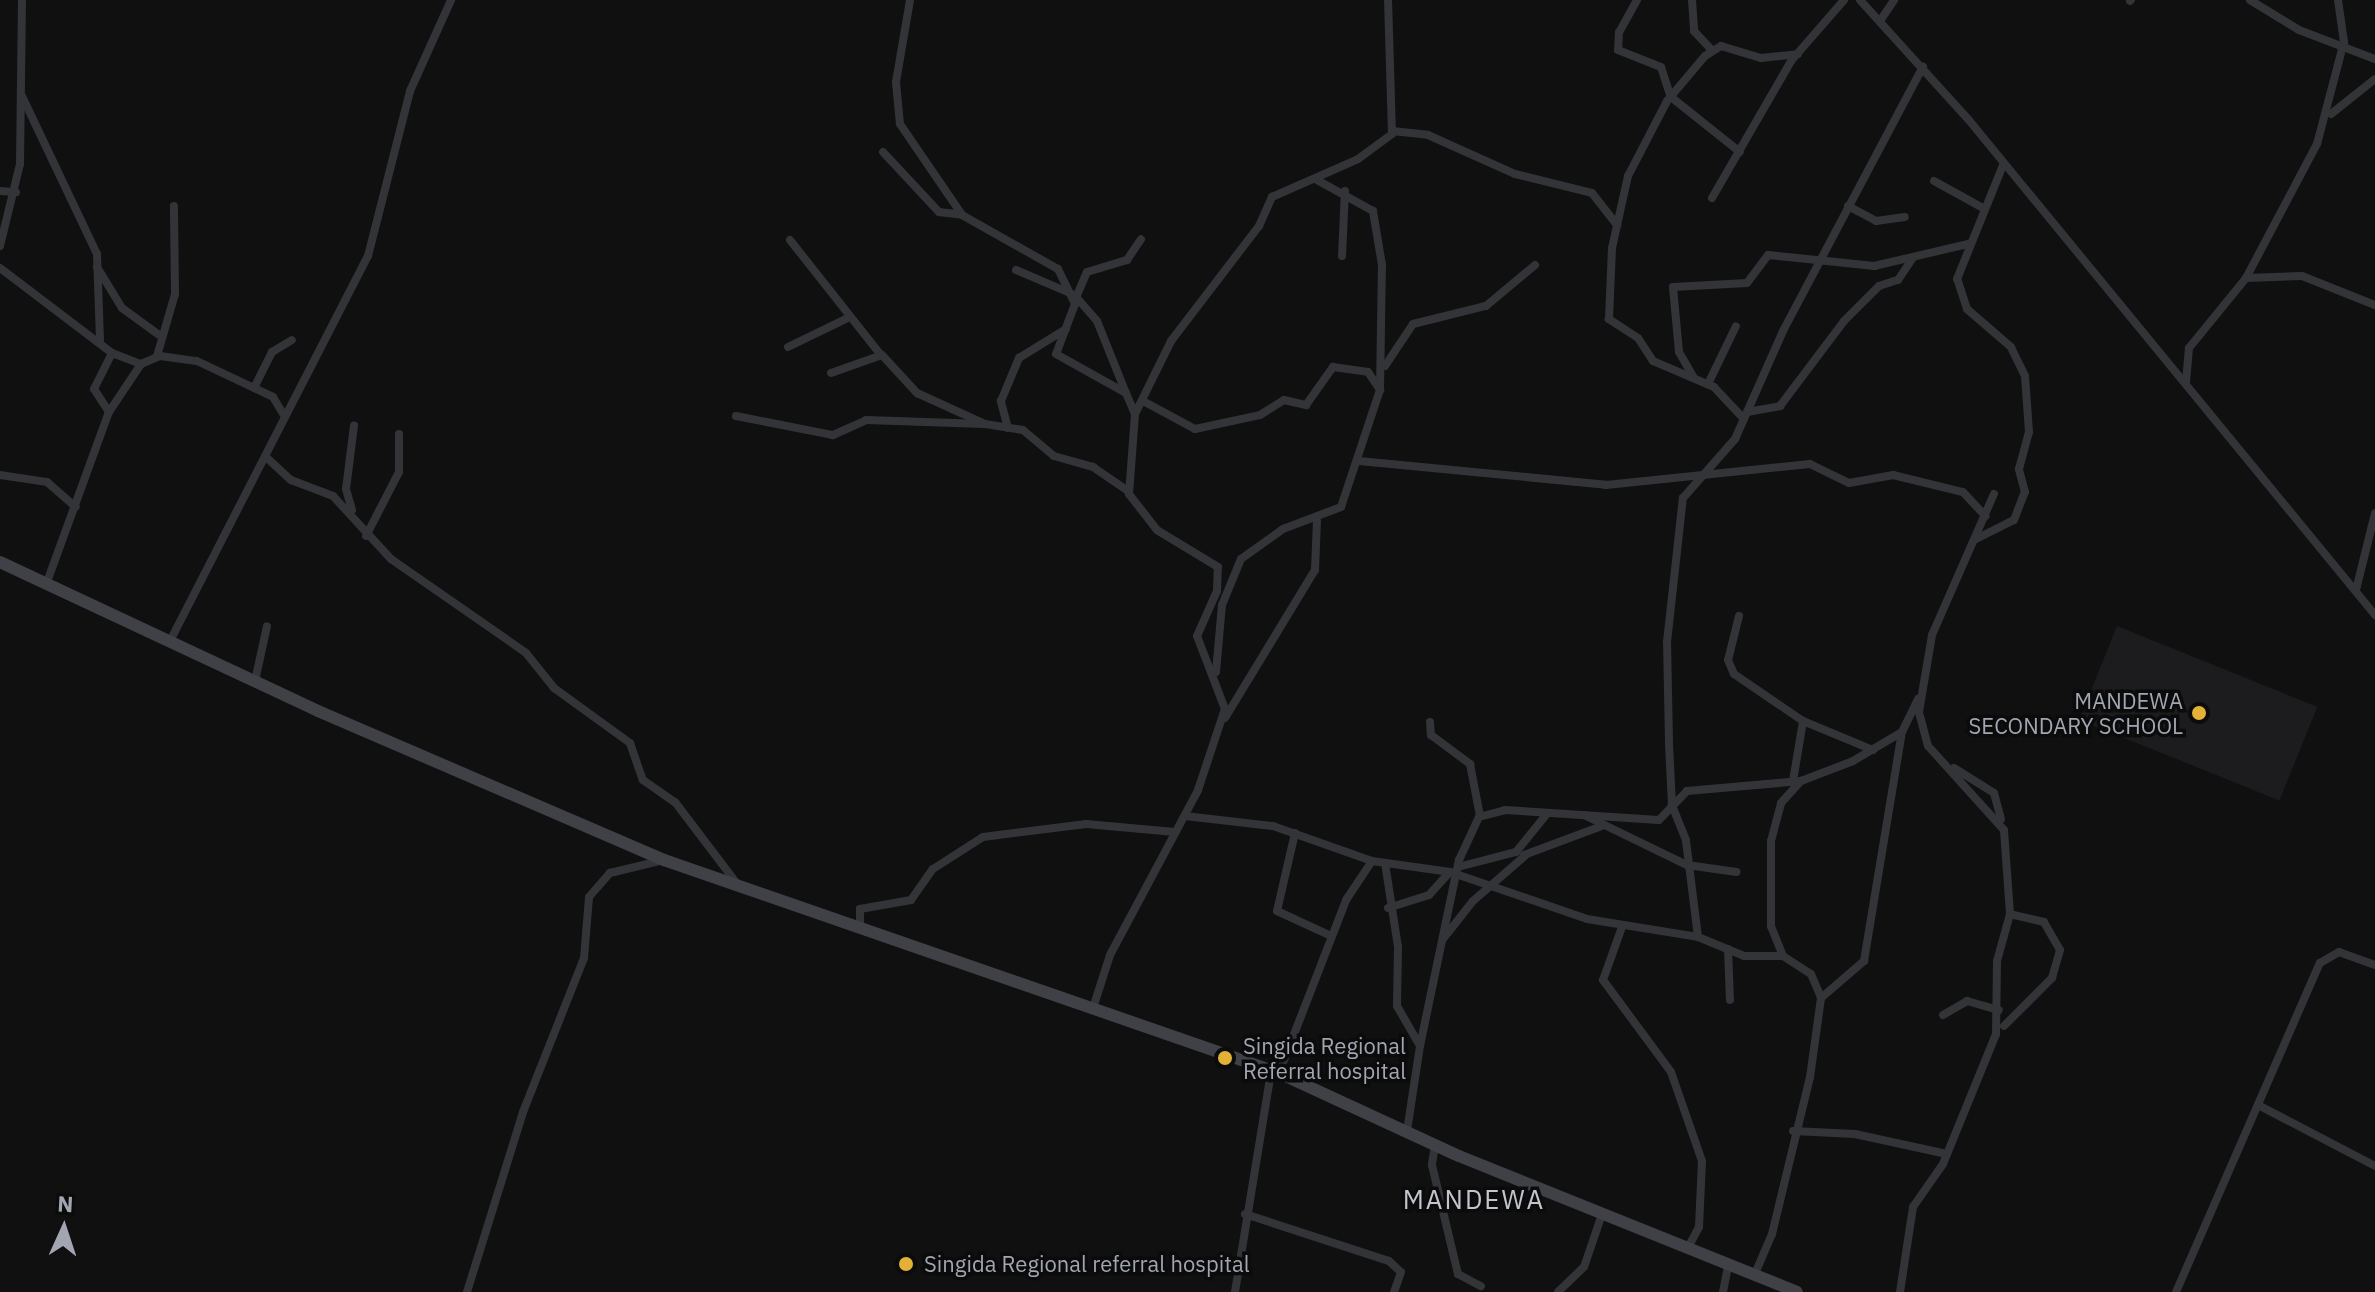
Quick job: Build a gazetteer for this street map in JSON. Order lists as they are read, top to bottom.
{
  "districts": ["MANDEWA"],
  "places": ["MANDEWA SECONDARY SCHOOL", "Singida Regional Referral hospital", "Singida Regional referral hospital"],
  "north": "top"
}
